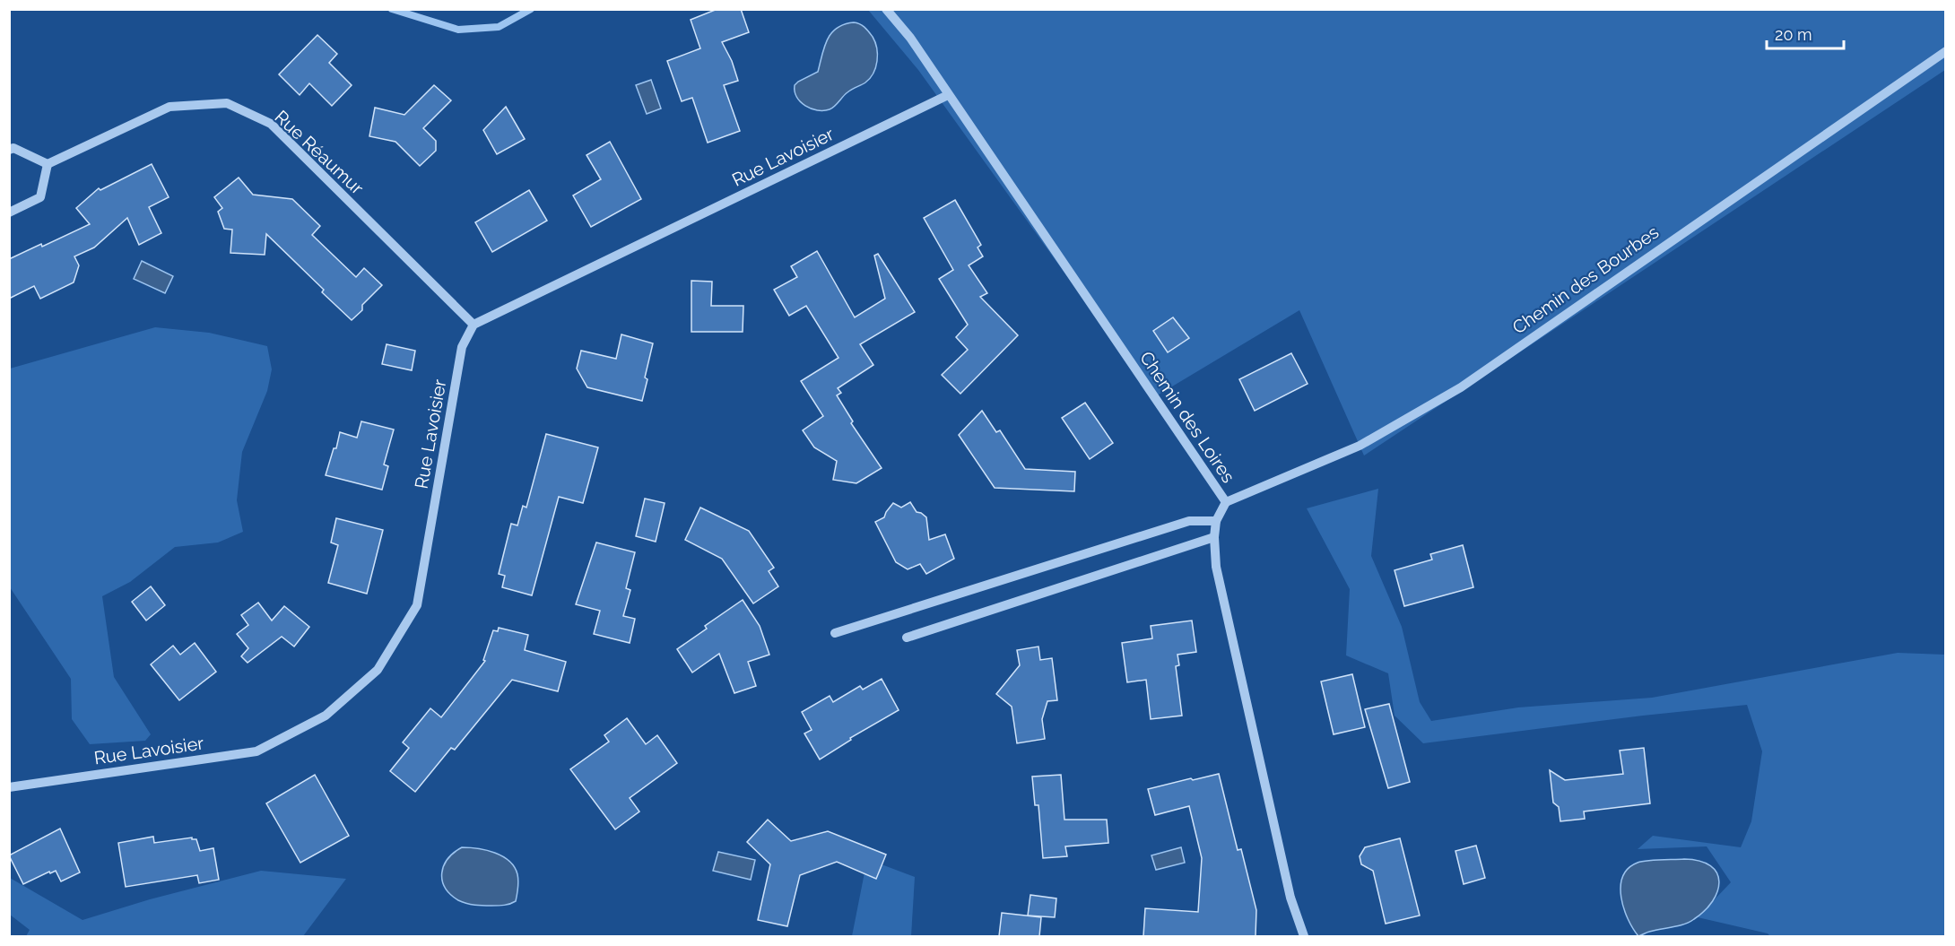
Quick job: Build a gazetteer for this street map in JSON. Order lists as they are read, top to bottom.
{
  "streets": {
    "street": [
      "Rue Réaumur",
      "Rue Lavoisier",
      "Chemin des Bourbes",
      "Chemin des Loires"
    ]
  },
  "crossings": [
    ["Rue Réaumur", "Rue Lavoisier"],
    ["Rue Lavoisier", "Chemin des Loires"],
    ["Chemin des Bourbes", "Chemin des Loires"]
  ],
  "scale_bar": "20 m"
}
